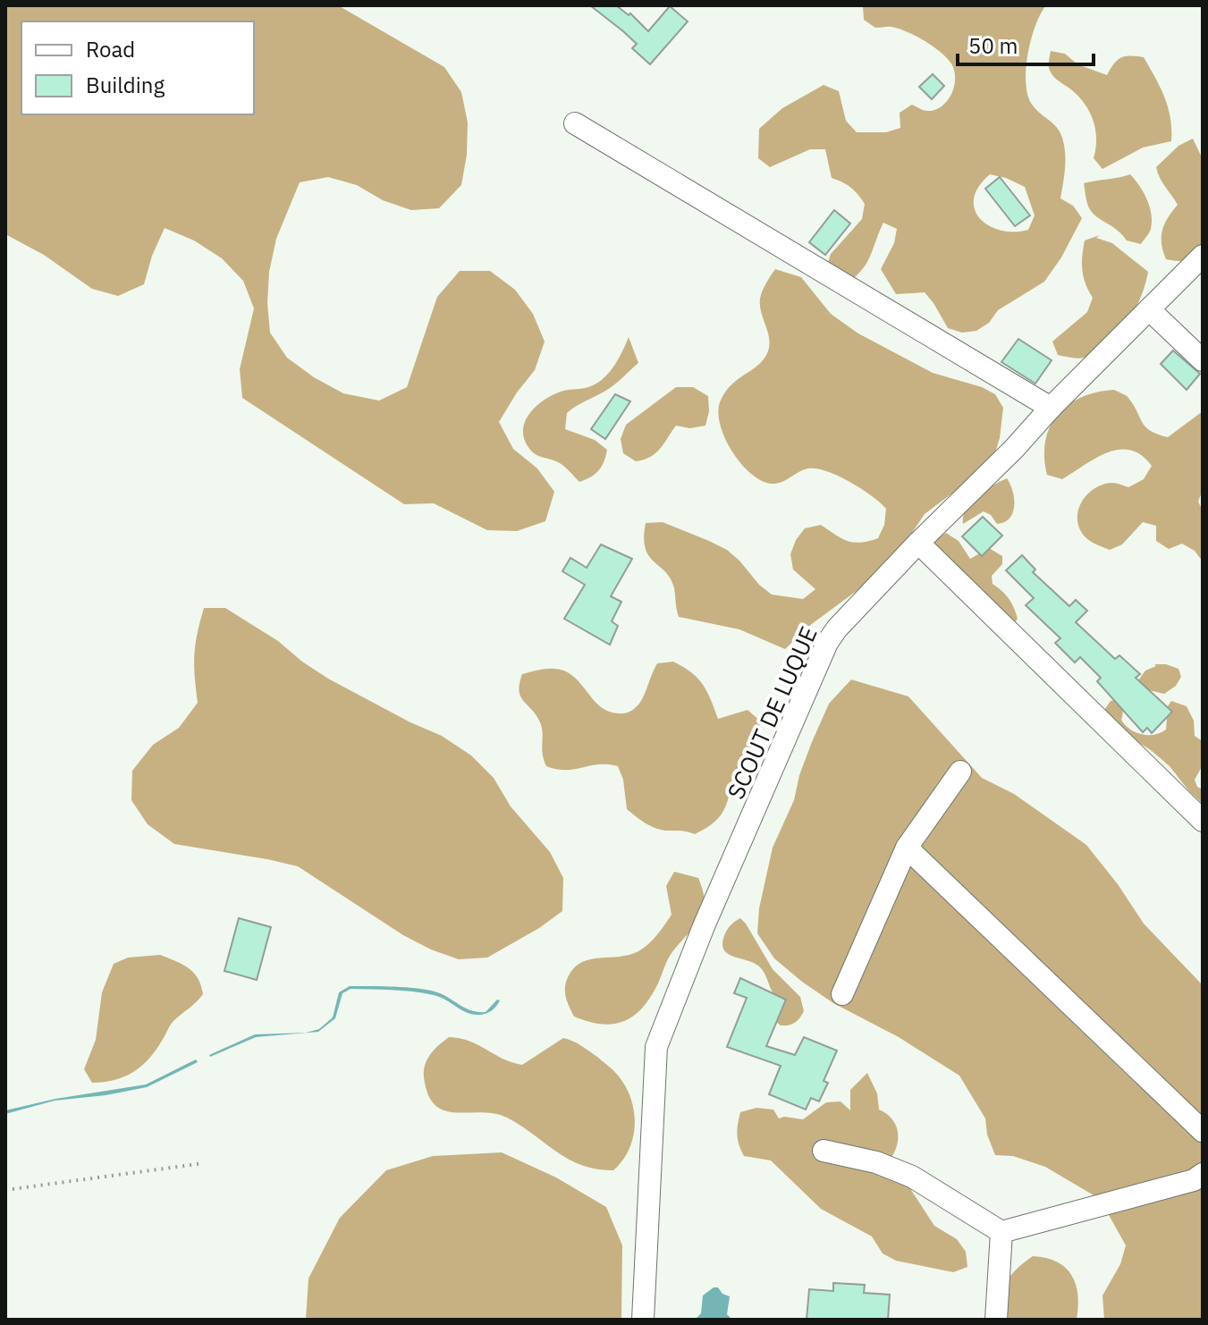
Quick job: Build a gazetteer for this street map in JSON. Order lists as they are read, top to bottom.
{
  "streets": {
    "street": ["SCOUT DE LUQUE"]
  },
  "legend": ["Road", "Building"],
  "scale_bar": "50 m"
}
